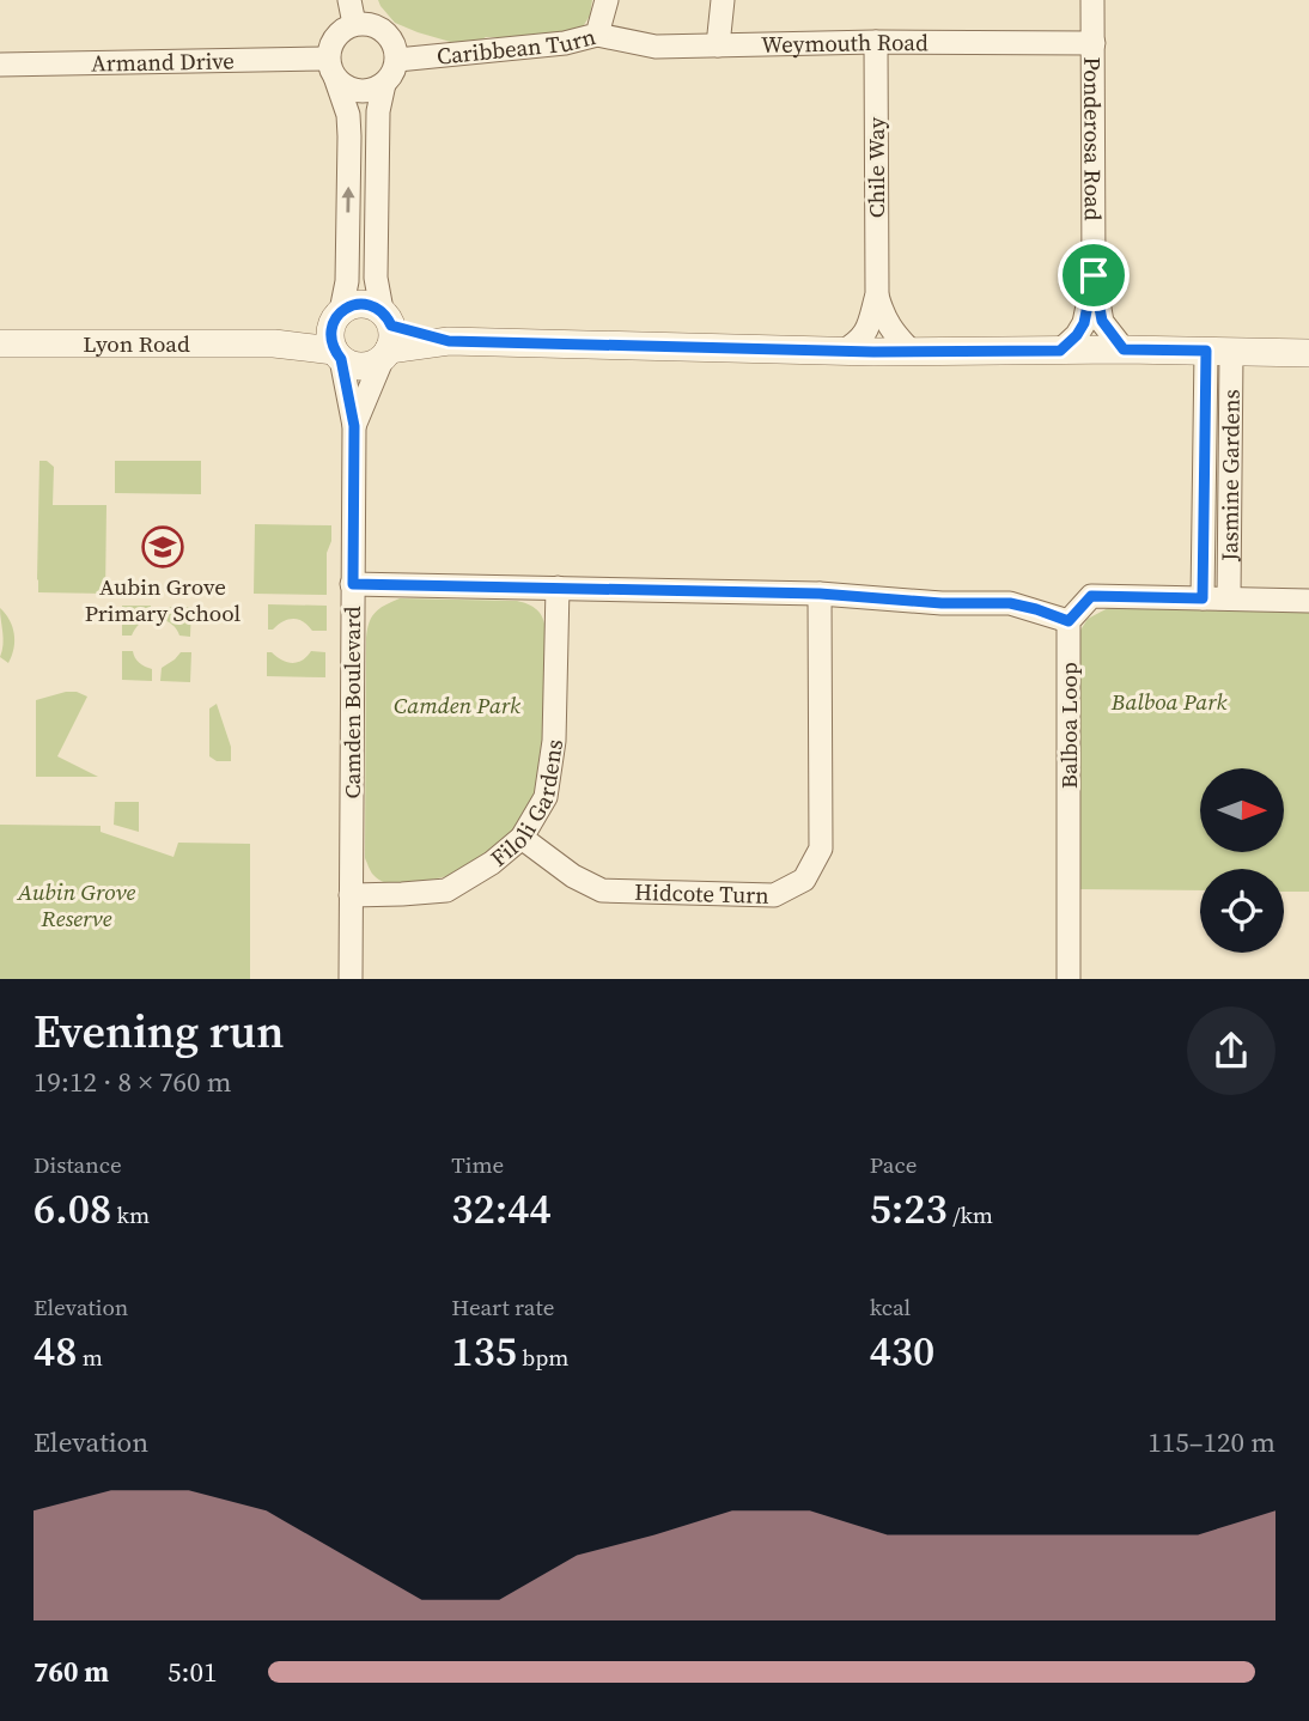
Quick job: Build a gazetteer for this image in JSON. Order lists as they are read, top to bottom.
{
  "streets": {
    "street": [
      "Caribbean Turn",
      "Weymouth Road",
      "Armand Drive",
      "Ponderosa Road",
      "Chile Way",
      "Lyon Road",
      "Jasmine Gardens",
      "Camden Boulevard",
      "Balboa Loop",
      "Filoli Gardens",
      "Hidcote Turn"
    ]
  },
  "crossings": [
    ["Caribbean Turn", "Weymouth Road"],
    ["Caribbean Turn", "Armand Drive"],
    ["Weymouth Road", "Ponderosa Road"],
    ["Weymouth Road", "Chile Way"],
    ["Lyon Road", "Camden Boulevard"],
    ["Camden Boulevard", "Filoli Gardens"],
    ["Filoli Gardens", "Hidcote Turn"]
  ],
  "parks": ["Balboa Park", "Camden Park", "Aubin Grove Reserve"],
  "places": {
    "school or university": ["Aubin Grove Primary School"]
  },
  "north": "right",
  "page": {
    "heading": ["Evening run", "19:12 · 8 × 760 m"],
    "stats": [
      ["Distance", "6.08 km"],
      ["Time", "32:44"],
      ["Pace", "5:23 /km"],
      ["Elevation", "48 m"],
      ["Heart rate", "135 bpm"],
      ["kcal", "430"]
    ],
    "chart": ["Elevation", "115–120 m"],
    "list": [
      {
        "name": "760 m",
        "note": "5:01"
      }
    ]
  }
}
